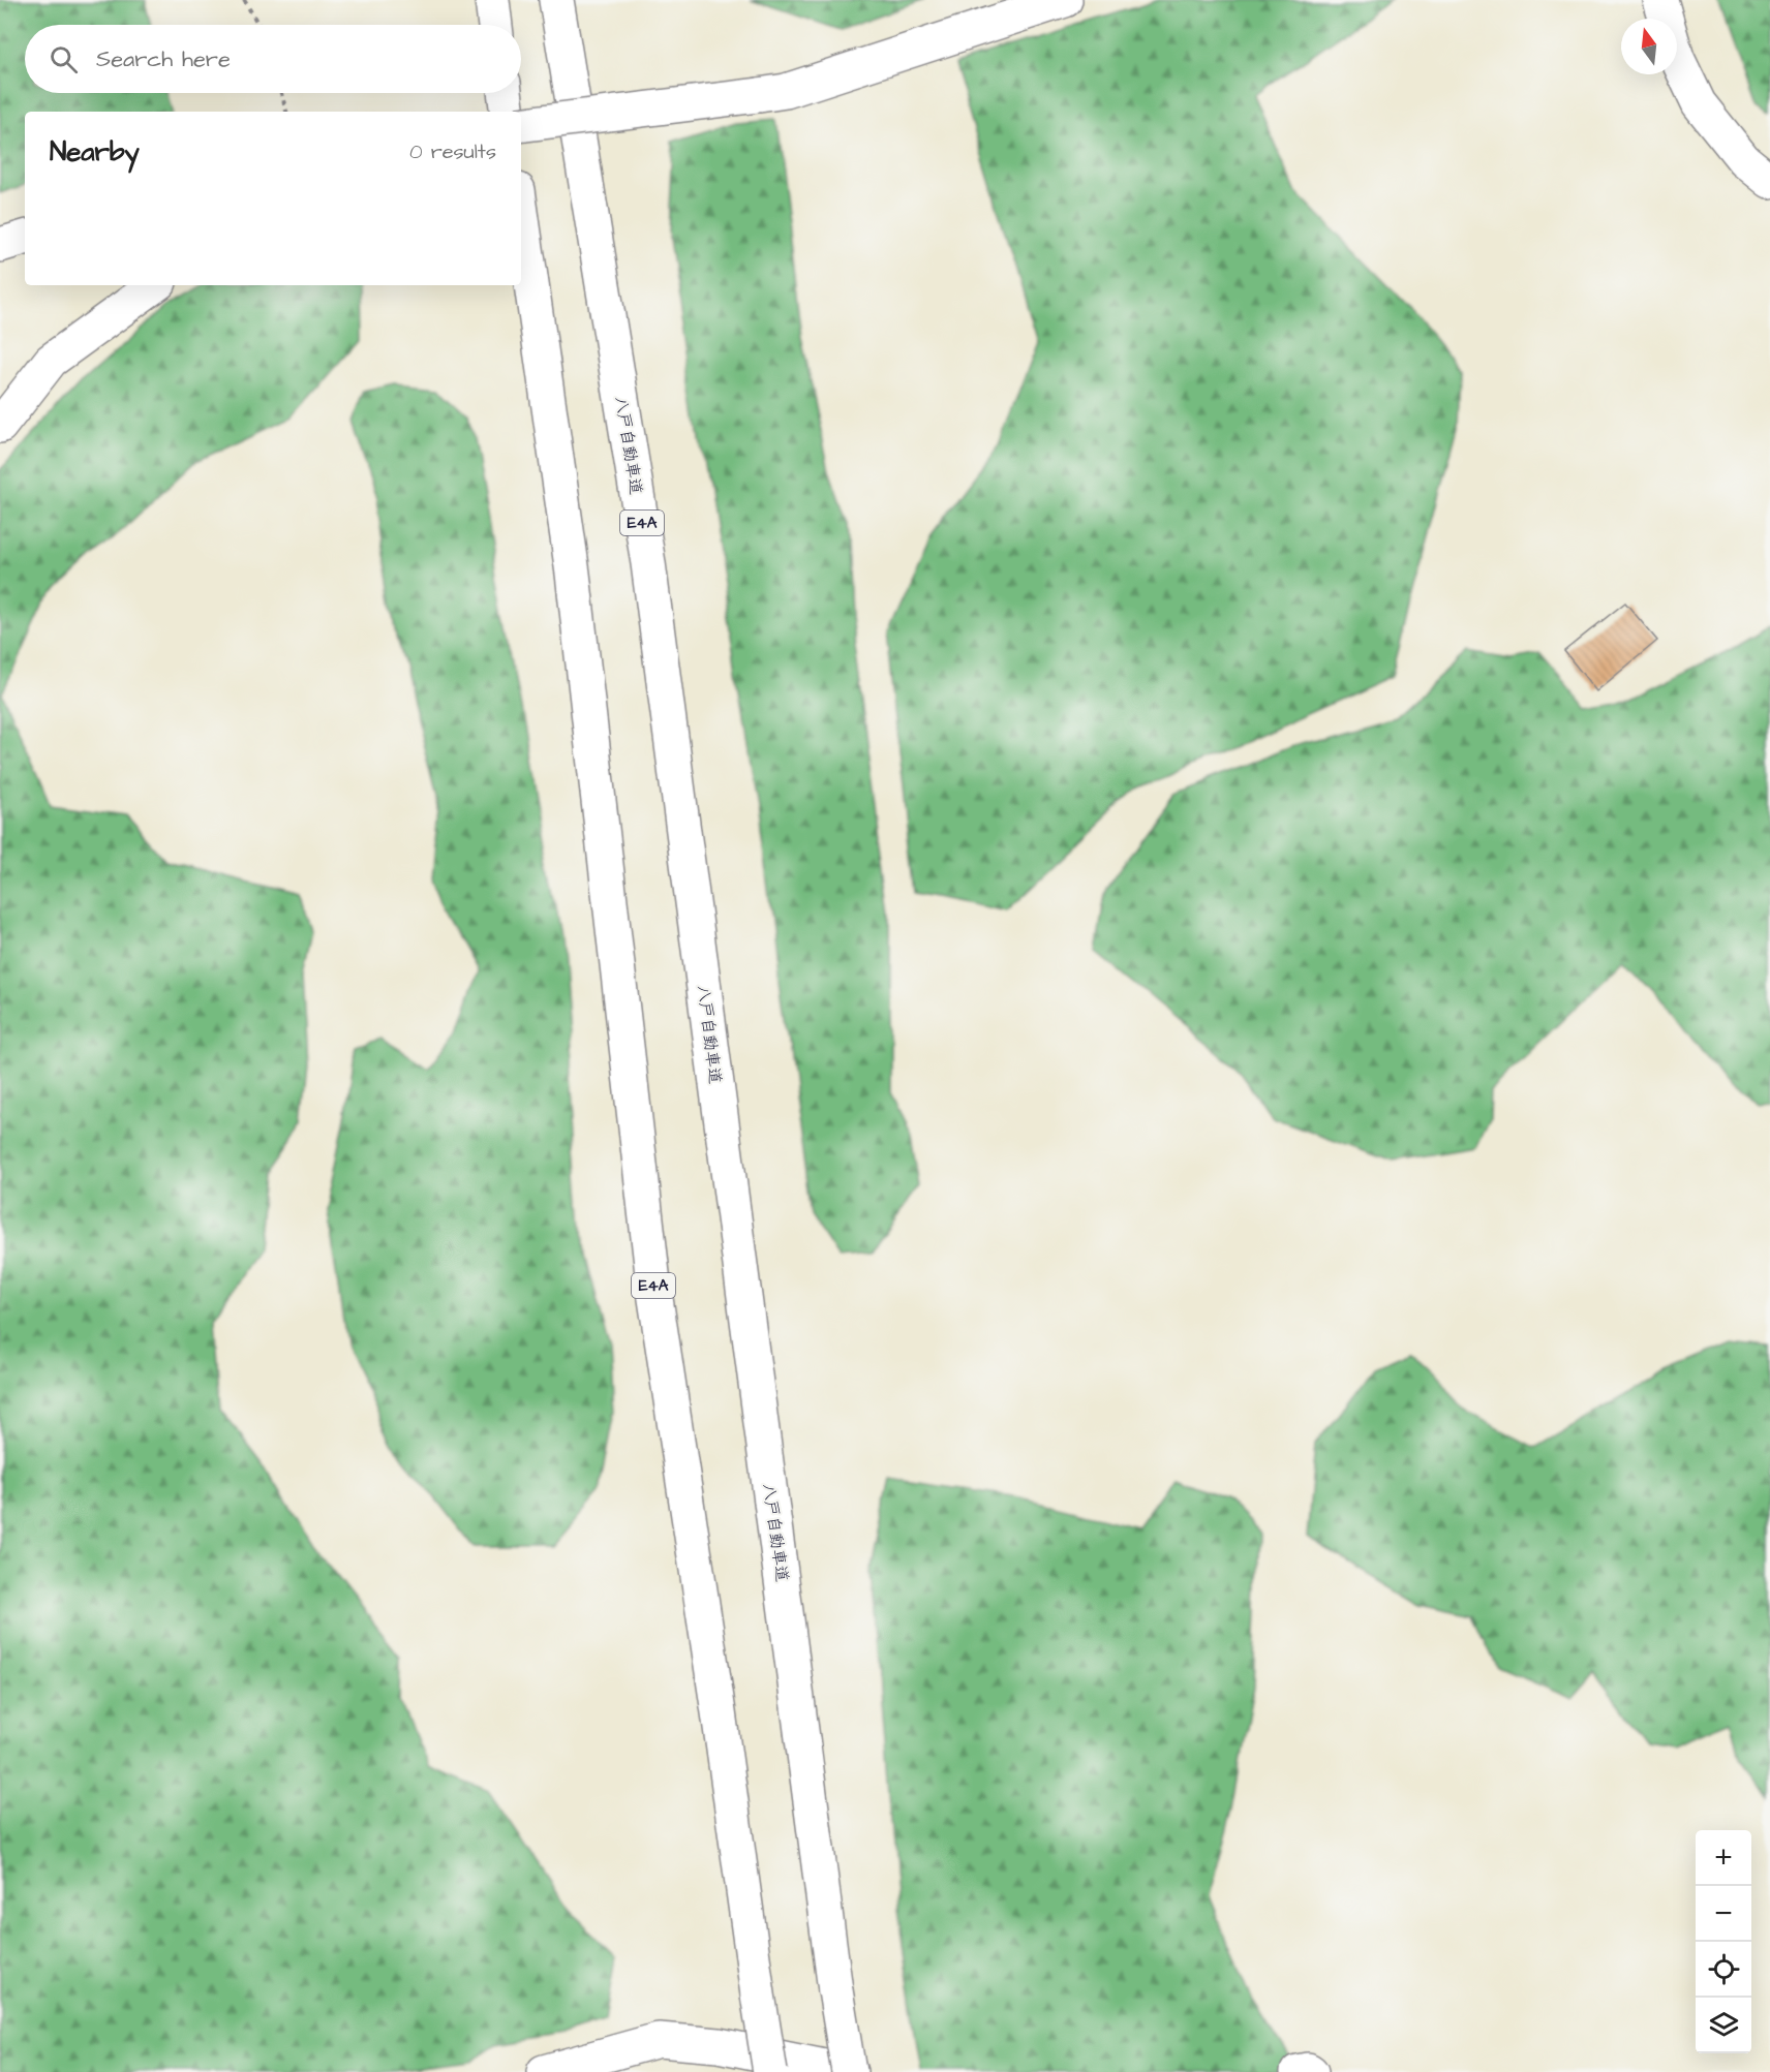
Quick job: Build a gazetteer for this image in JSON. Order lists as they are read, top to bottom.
{
  "streets": {
    "main road": ["八戸自動車道", "E4A"]
  },
  "north": "top",
  "page": {
    "search": "Search here",
    "heading": ["Nearby", "0 results"],
    "map_buttons": ["+", "−"]
  }
}
